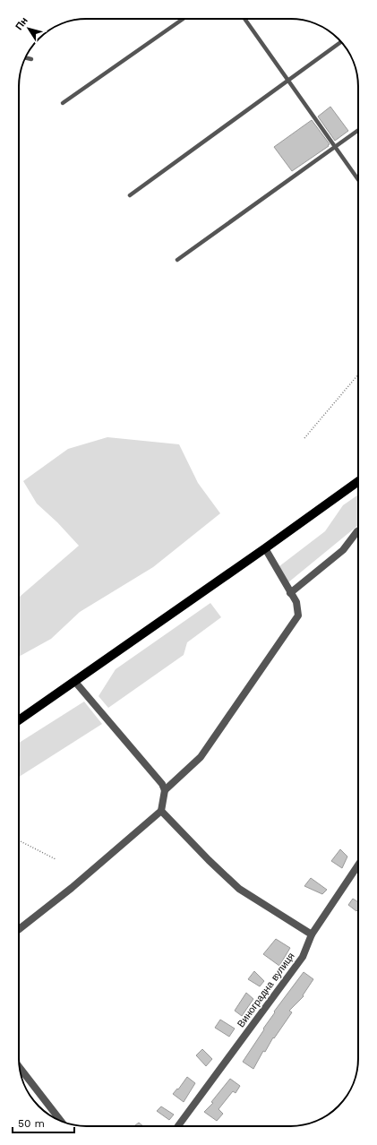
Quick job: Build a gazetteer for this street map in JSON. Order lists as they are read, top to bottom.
{
  "streets": {
    "street": ["Виноградна вулиця"]
  },
  "scale_bar": "50 m",
  "north": "top left"
}
